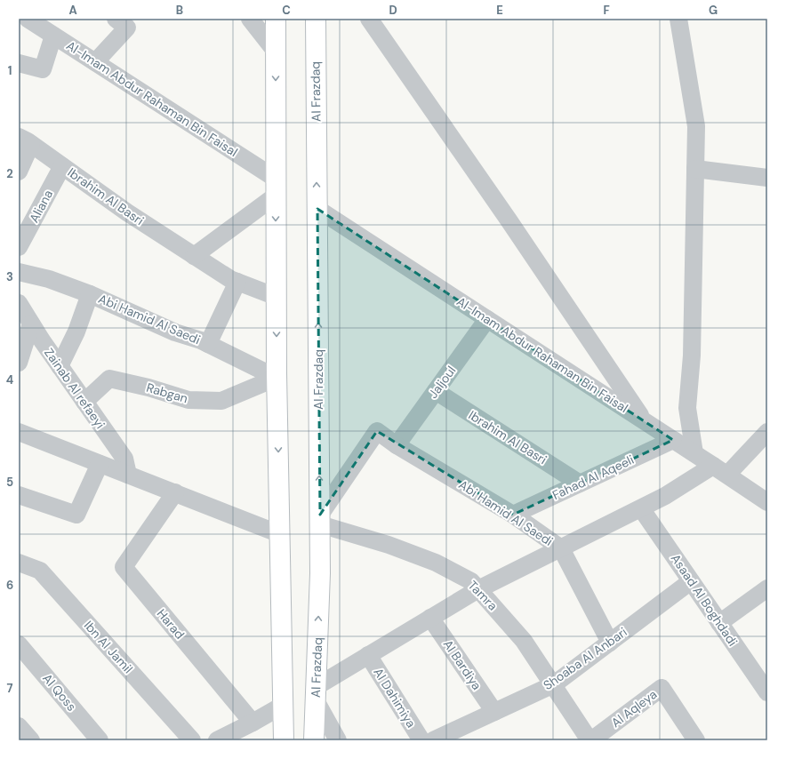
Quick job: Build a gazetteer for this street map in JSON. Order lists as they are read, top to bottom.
{
  "streets": {
    "main road": ["Al Frazdaq"],
    "street": [
      "Al-Imam Abdur Rahaman Bin Faisal",
      "Ibrahim Al Basri",
      "Aliana",
      "Abi Hamid Al Saedi",
      "Jaljoul",
      "Zainab Al refaeyi",
      "Rabgan",
      "Fahad Al Aqeeli",
      "Tamra",
      "Asaad Al Boghdadi",
      "Harad",
      "Ibn Al Jamil",
      "Shoaba Al Anbari",
      "Al Bardiya",
      "Al Qoss",
      "Al Dahimiya",
      "Al Aqleya"
    ]
  },
  "crossings": [
    ["Al Frazdaq", "Al-Imam Abdur Rahaman Bin Faisal"],
    ["Al Frazdaq", "Abi Hamid Al Saedi"],
    ["Al Frazdaq", "Tamra"],
    ["Al-Imam Abdur Rahaman Bin Faisal", "Jaljoul"],
    ["Al-Imam Abdur Rahaman Bin Faisal", "Fahad Al Aqeeli"],
    ["Ibrahim Al Basri", "Aliana"],
    ["Ibrahim Al Basri", "Jaljoul"],
    ["Ibrahim Al Basri", "Fahad Al Aqeeli"],
    ["Abi Hamid Al Saedi", "Jaljoul"],
    ["Abi Hamid Al Saedi", "Rabgan"],
    ["Abi Hamid Al Saedi", "Fahad Al Aqeeli"],
    ["Abi Hamid Al Saedi", "Tamra"],
    ["Abi Hamid Al Saedi", "Shoaba Al Anbari"],
    ["Zainab Al refaeyi", "Rabgan"],
    ["Tamra", "Shoaba Al Anbari"],
    ["Tamra", "Al Aqleya"],
    ["Asaad Al Boghdadi", "Shoaba Al Anbari"],
    ["Shoaba Al Anbari", "Al Bardiya"]
  ],
  "grid": {
    "columns": [
      "A",
      "B",
      "C",
      "D",
      "E",
      "F",
      "G"
    ],
    "rows": [
      "1",
      "2",
      "3",
      "4",
      "5",
      "6",
      "7"
    ]
  }
}
